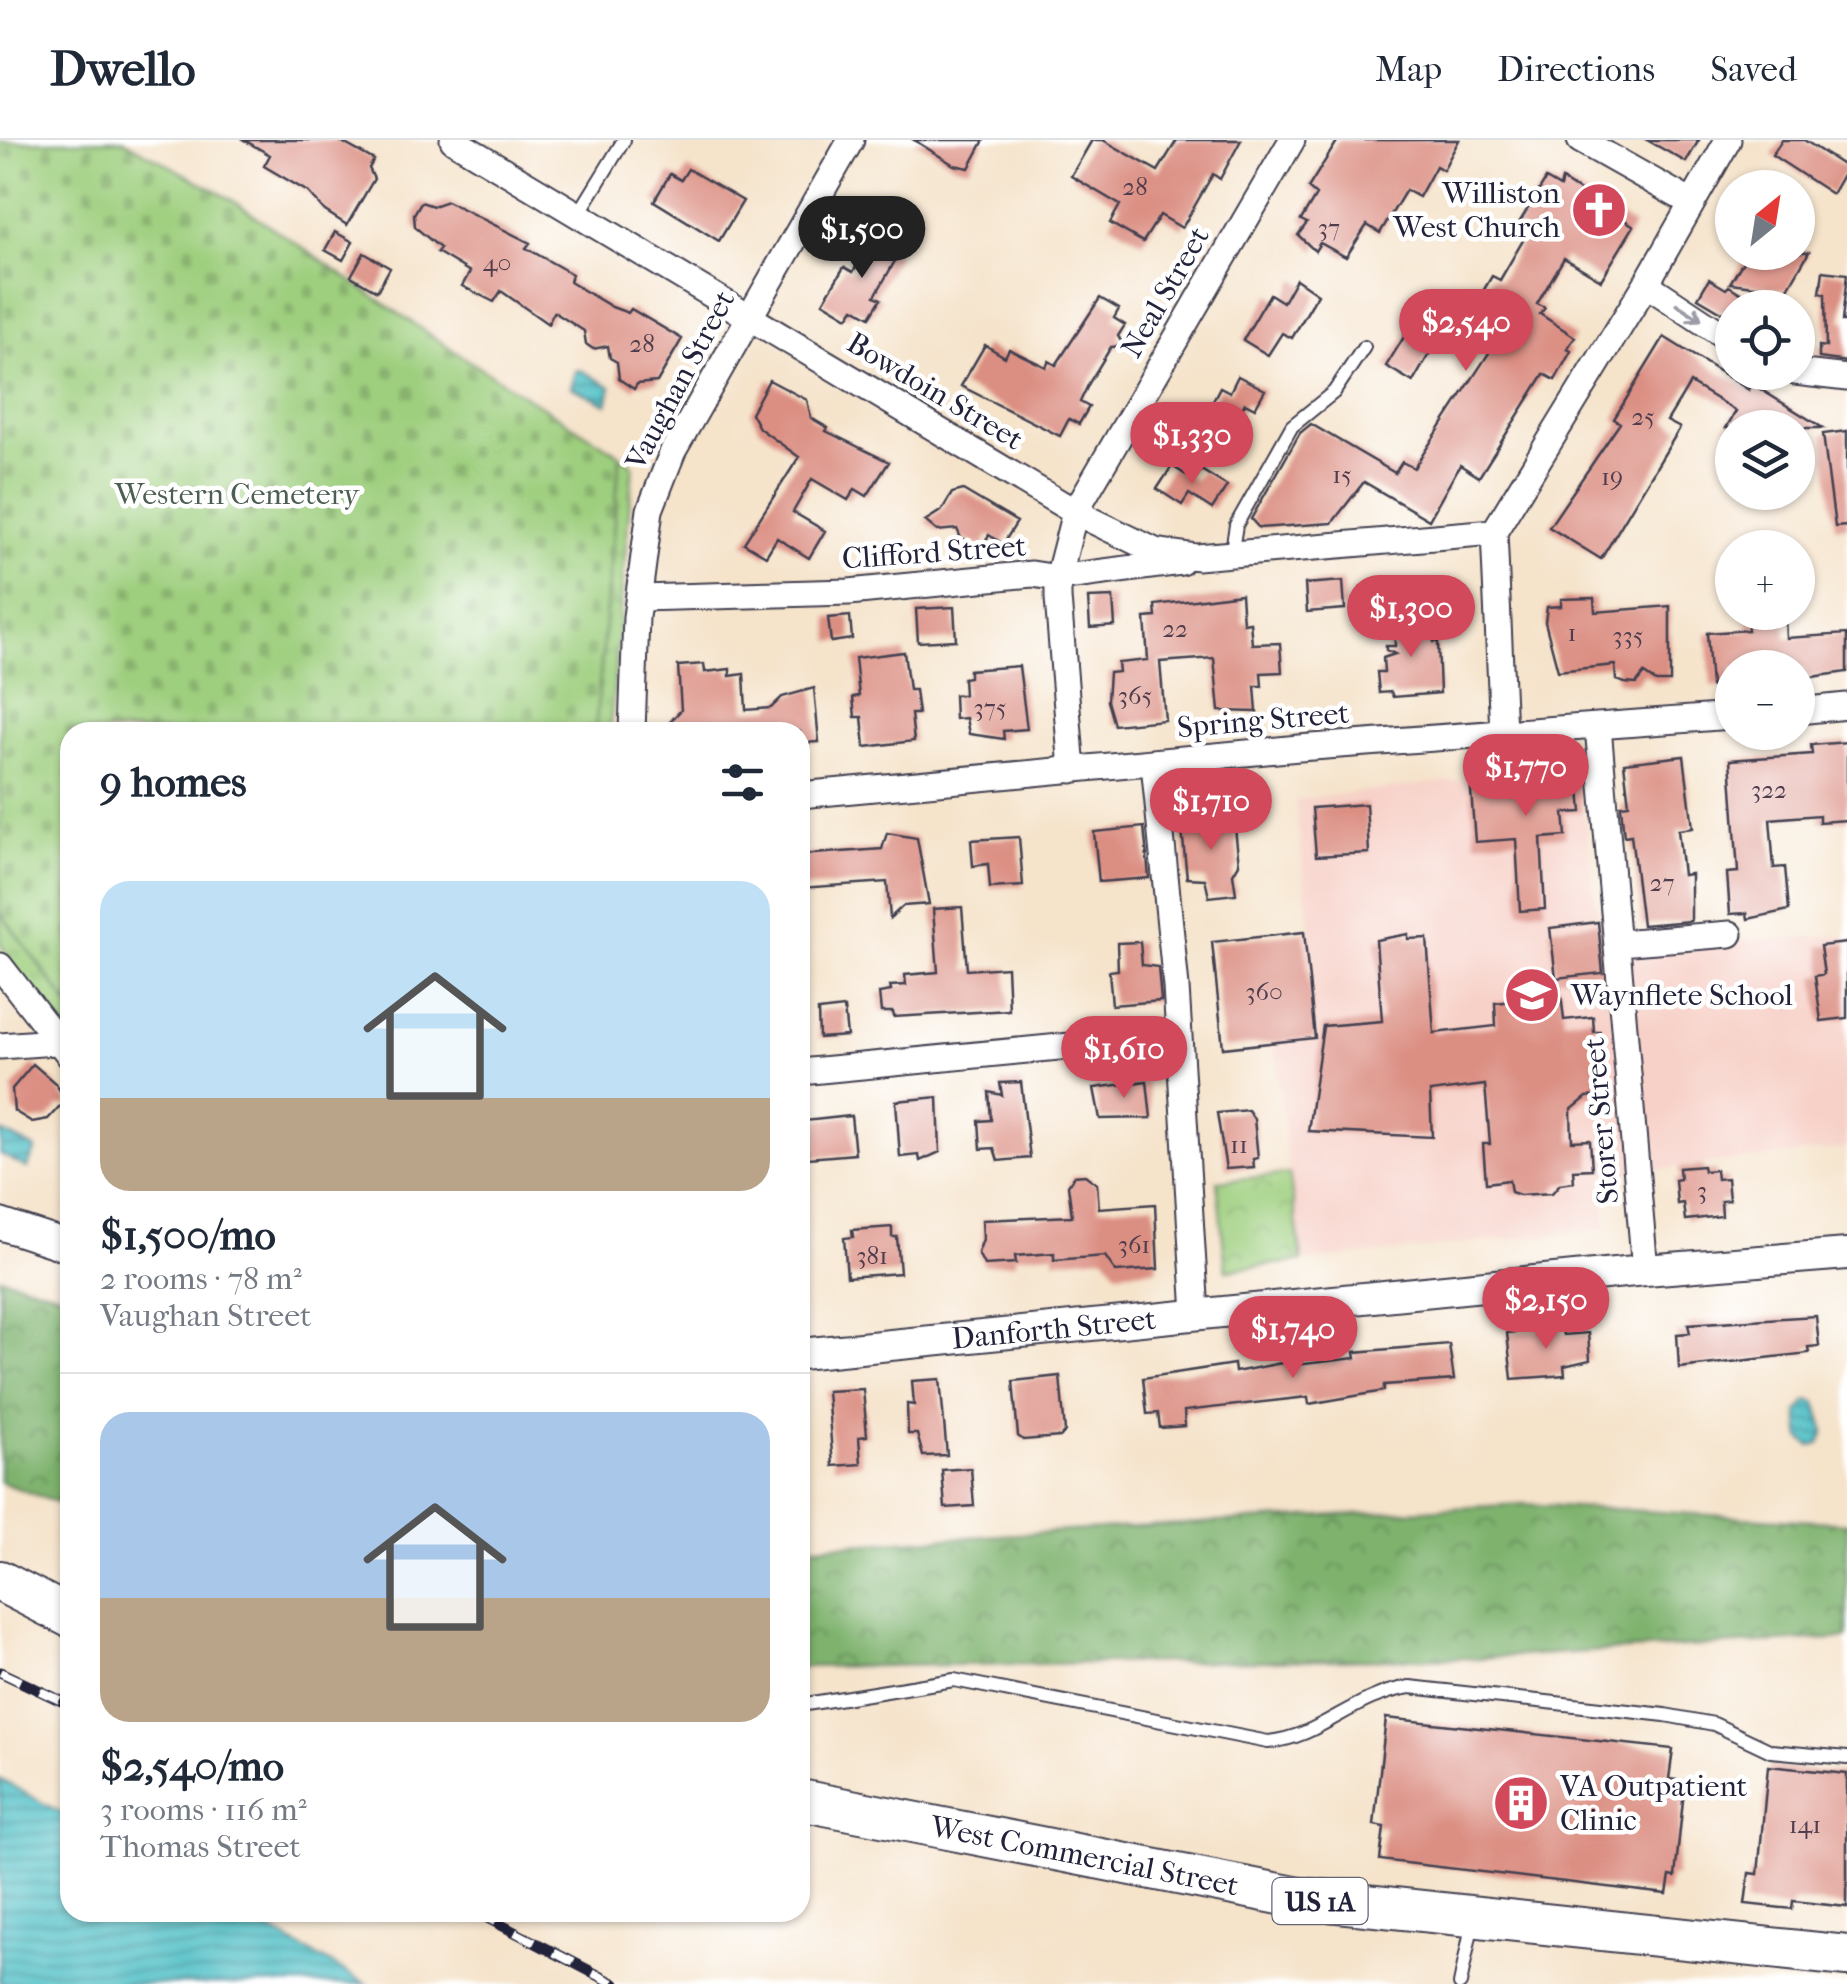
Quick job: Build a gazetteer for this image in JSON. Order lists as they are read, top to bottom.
{
  "streets": {
    "main road": ["West Commercial Street", "US 1A"],
    "street": [
      "Neal Street",
      "Vaughan Street",
      "Bowdoin Street",
      "Clifford Street",
      "Spring Street",
      "Storer Street",
      "Danforth Street"
    ]
  },
  "crossings": [
    ["Neal Street", "Bowdoin Street"],
    ["Neal Street", "Clifford Street"],
    ["Neal Street", "Spring Street"],
    ["Vaughan Street", "Bowdoin Street"],
    ["Vaughan Street", "Clifford Street"],
    ["Bowdoin Street", "Clifford Street"],
    ["Spring Street", "Storer Street"],
    ["Storer Street", "Danforth Street"]
  ],
  "parks": ["Western Cemetery"],
  "places": {
    "church": ["Williston West Church"],
    "school or university": ["Waynflete School"],
    "building": ["VA Outpatient Clinic"]
  },
  "house_numbers": [
    "28",
    "37",
    "40",
    "28",
    "25",
    "15",
    "19",
    "22",
    "1",
    "335",
    "365",
    "375",
    "322",
    "27",
    "360",
    "11",
    "3",
    "361",
    "381",
    "141"
  ],
  "north": "top right",
  "page": {
    "header": "Dwello",
    "nav": ["Map", "Directions", "Saved"],
    "map_buttons": ["+", "−"],
    "price": [
      "$1,500",
      "$2,540",
      "$1,330",
      "$1,300",
      "$1,770",
      "$1,710",
      "$1,610",
      "$2,150",
      "$1,740"
    ],
    "heading": "9 homes",
    "list": [
      {
        "name": "$1,500/mo",
        "note": "2 rooms · 78 m² · Vaughan Street"
      },
      {
        "name": "$2,540/mo",
        "note": "3 rooms · 116 m² · Thomas Street"
      }
    ]
  }
}
